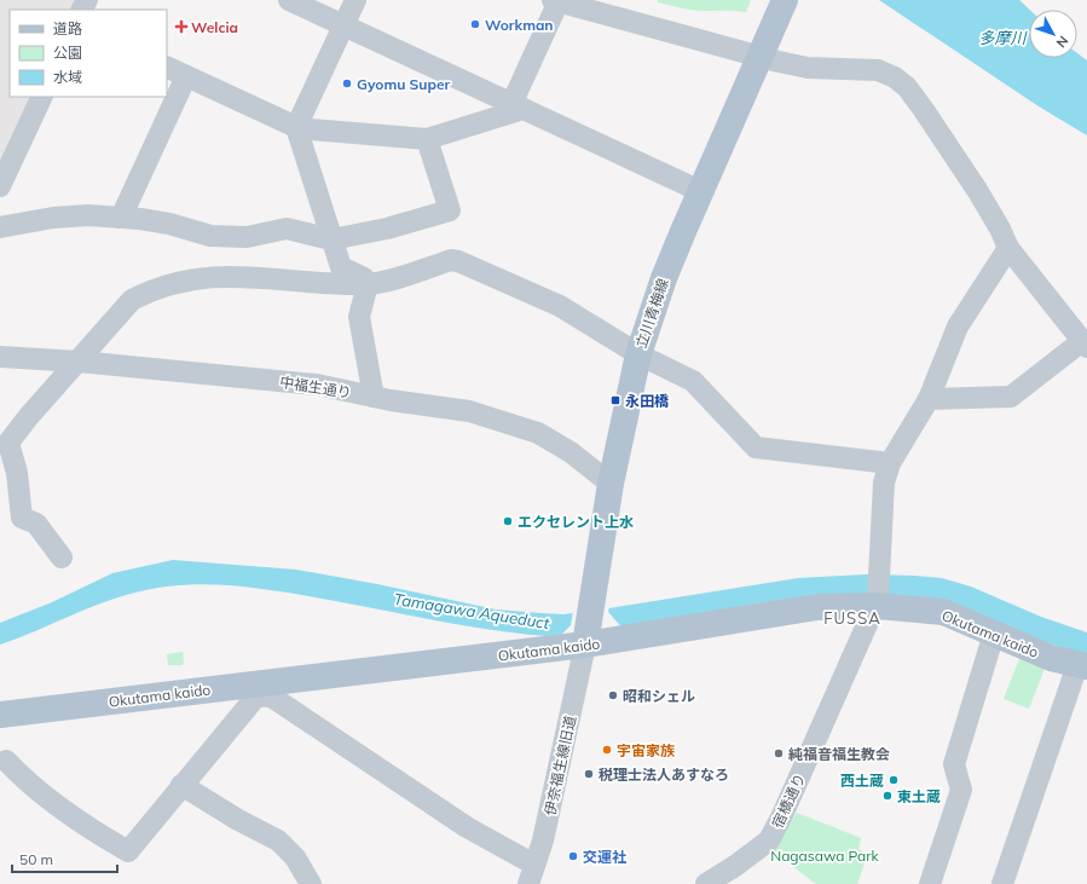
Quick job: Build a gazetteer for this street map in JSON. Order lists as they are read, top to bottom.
{
  "streets": {
    "main road": ["立川青梅線", "Okutama kaido"],
    "street": ["中福生通り", "伊奈福生線旧道", "宿橋通り"]
  },
  "crossings": [
    ["立川青梅線", "中福生通り"],
    ["立川青梅線", "Okutama kaido"],
    ["立川青梅線", "伊奈福生線旧道"],
    ["Okutama kaido", "伊奈福生線旧道"],
    ["Okutama kaido", "宿橋通り"]
  ],
  "districts": ["FUSSA"],
  "water": ["多摩川", "Tamagawa Aqueduct"],
  "parks": ["Nagasawa Park"],
  "places": {
    "other": [
      "Workman",
      "Gyomu Super",
      "エクセレント上水",
      "昭和シェル",
      "宇宙家族",
      "純福音福生教会",
      "税理士法人あすなろ",
      "西土蔵",
      "東土蔵",
      "交運社"
    ],
    "health": ["Welcia"],
    "transit": ["永田橋"]
  },
  "legend": ["道路", "公園", "水域"],
  "scale_bar": "50 m",
  "north": "bottom right"
}
